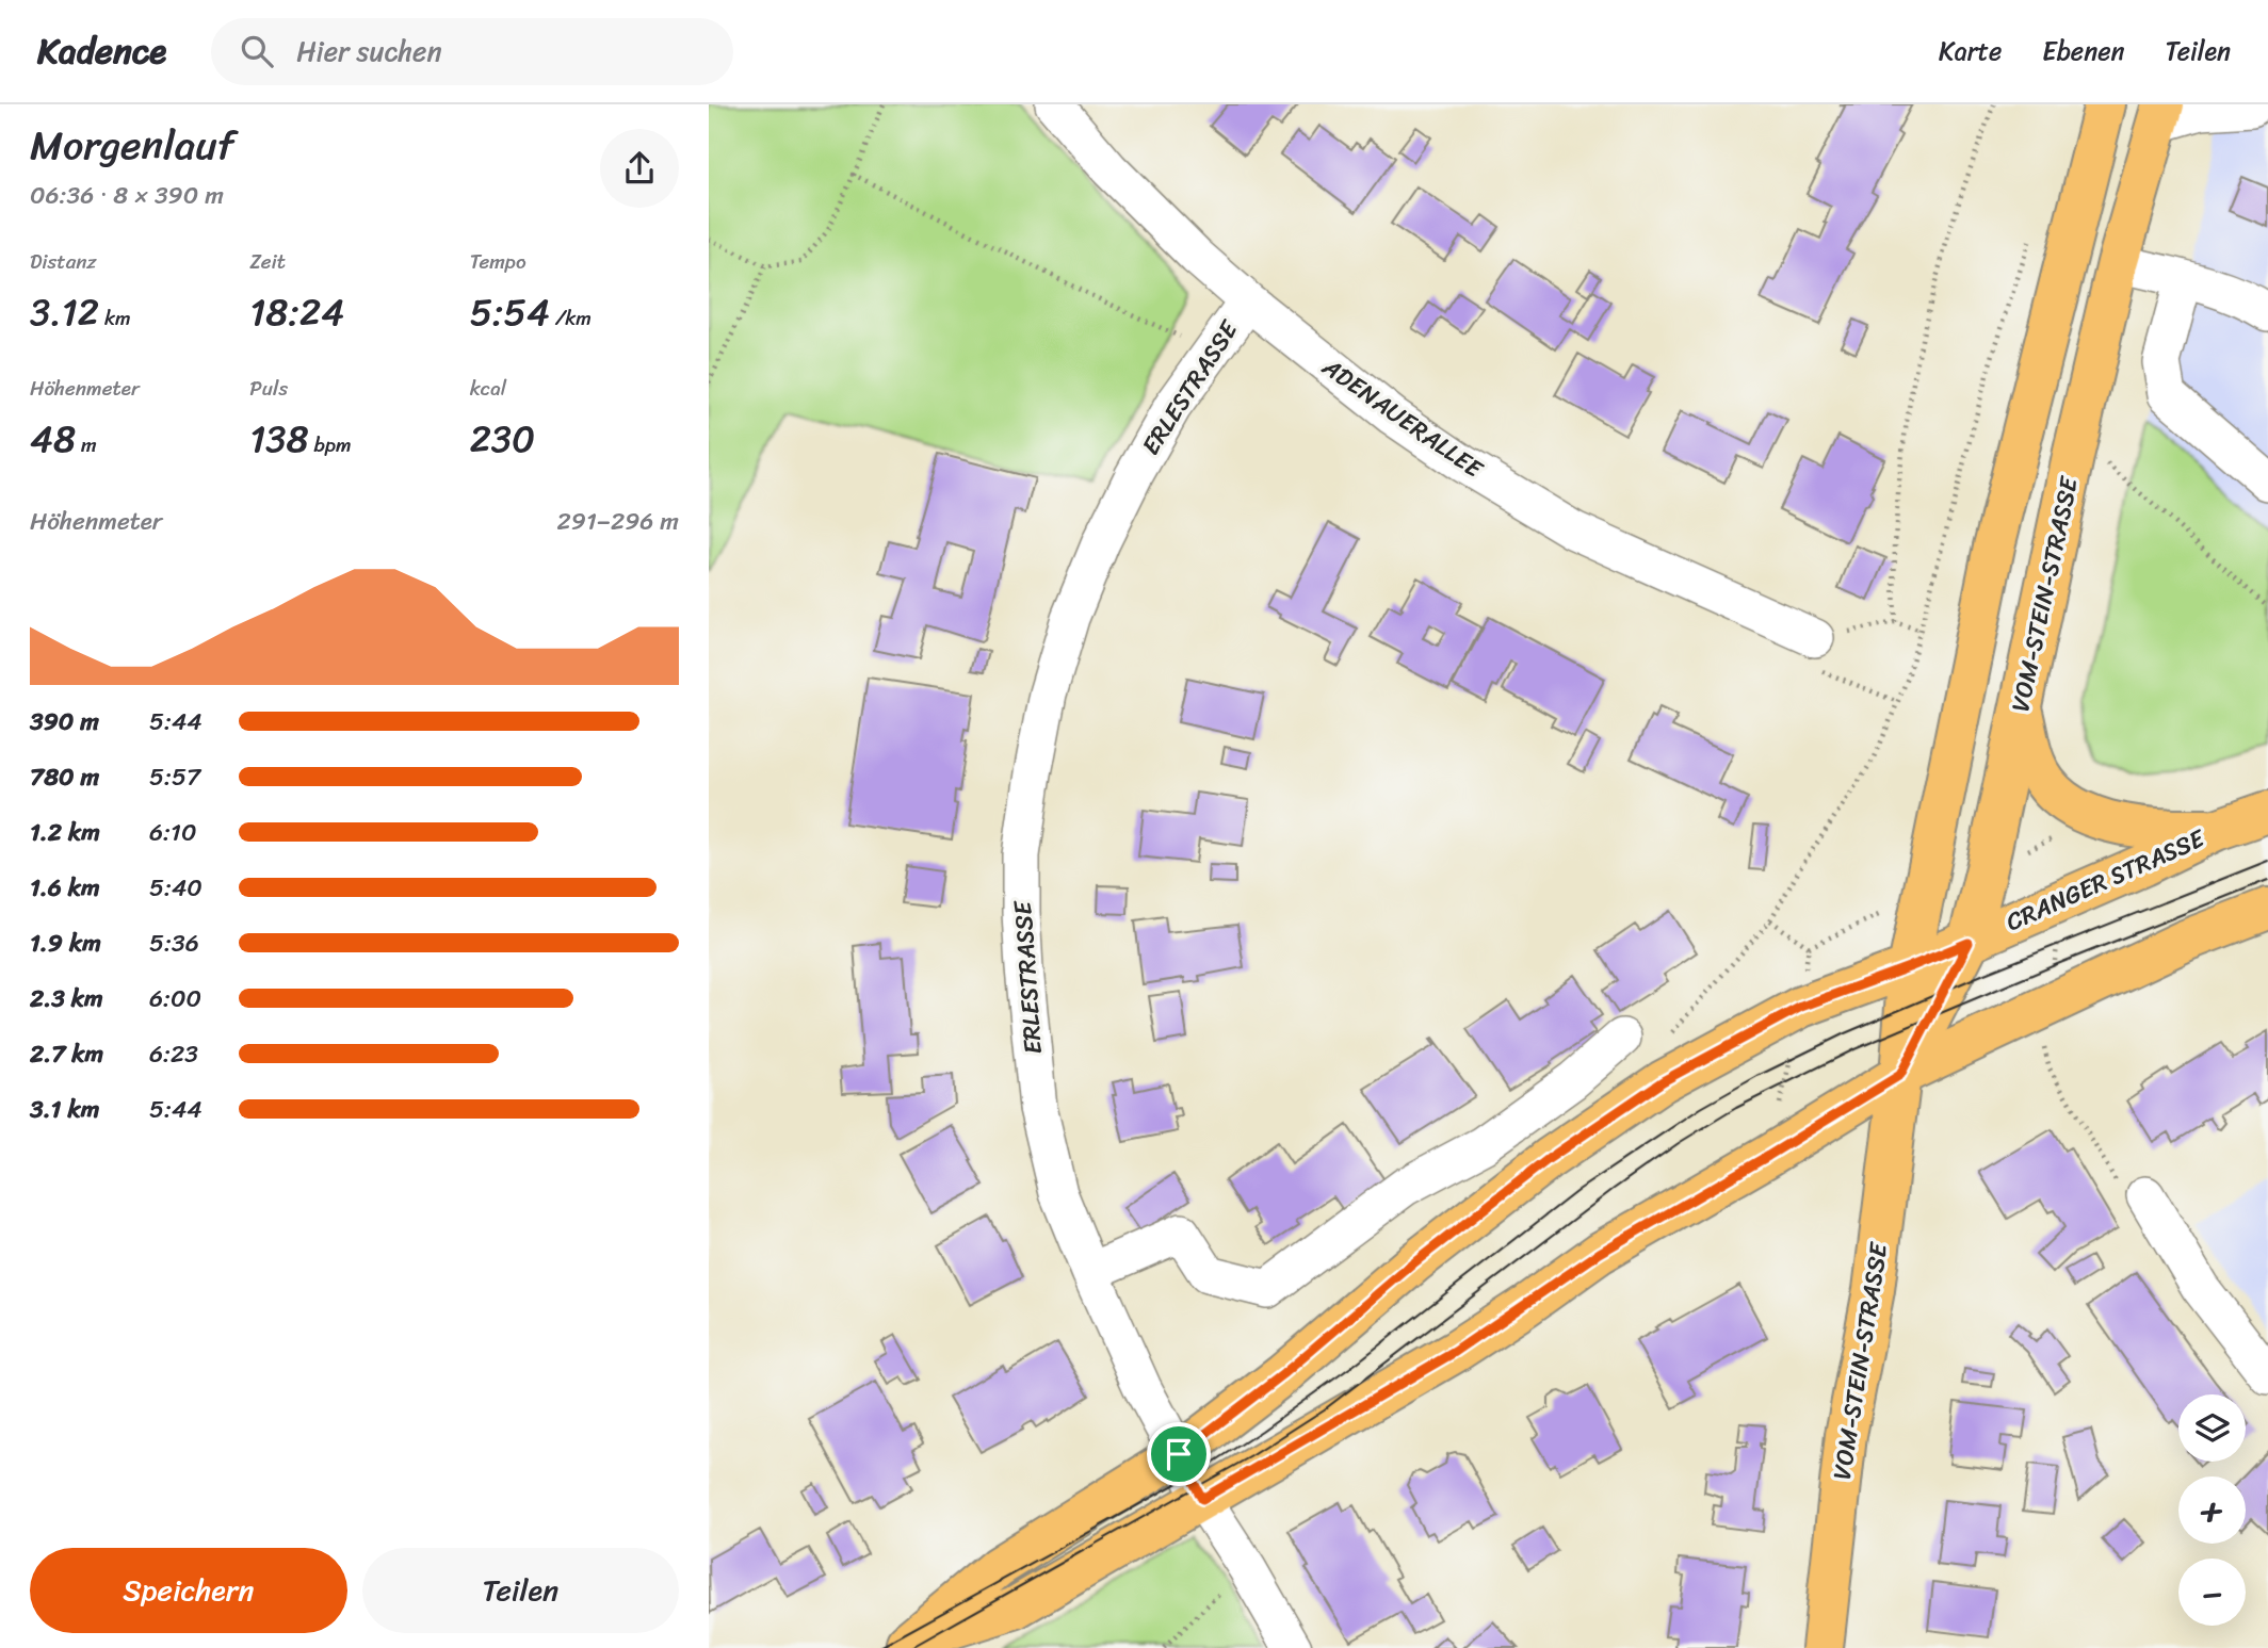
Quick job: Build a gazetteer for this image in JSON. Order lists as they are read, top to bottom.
{
  "streets": {
    "main road": ["VOM-STEIN-STRASSE", "CRANGER STRASSE"],
    "street": ["ERLESTRASSE", "ADENAUERALLEE"]
  },
  "crossings": [
    ["ERLESTRASSE", "ADENAUERALLEE"],
    ["ERLESTRASSE", "CRANGER STRASSE"],
    ["VOM-STEIN-STRASSE", "CRANGER STRASSE"]
  ],
  "page": {
    "header": "Kadence",
    "search": "Hier suchen",
    "nav": ["Karte", "Ebenen", "Teilen"],
    "heading": ["Morgenlauf", "06:36 · 8 × 390 m"],
    "stats": [
      ["Distanz", "3.12 km"],
      ["Zeit", "18:24"],
      ["Tempo", "5:54 /km"],
      ["Höhenmeter", "48 m"],
      ["Puls", "138 bpm"],
      ["kcal", "230"]
    ],
    "chart": ["Höhenmeter", "291–296 m"],
    "list": [
      {
        "name": "390 m",
        "note": "5:44"
      },
      {
        "name": "780 m",
        "note": "5:57"
      },
      {
        "name": "1.2 km",
        "note": "6:10"
      },
      {
        "name": "1.6 km",
        "note": "5:40"
      },
      {
        "name": "1.9 km",
        "note": "5:36"
      },
      {
        "name": "2.3 km",
        "note": "6:00"
      },
      {
        "name": "2.7 km",
        "note": "6:23"
      },
      {
        "name": "3.1 km",
        "note": "5:44"
      }
    ],
    "map_buttons": ["+", "−"],
    "buttons": ["Speichern", "Teilen"]
  }
}
